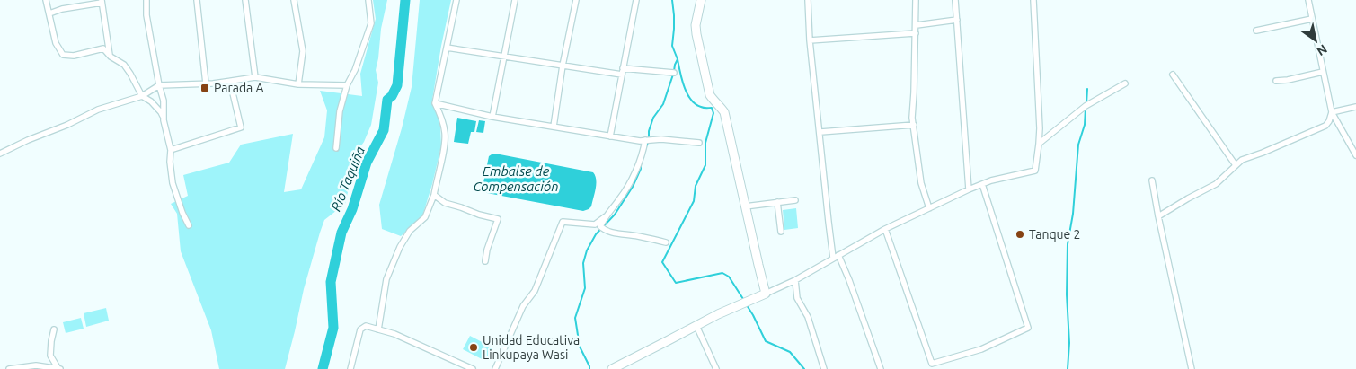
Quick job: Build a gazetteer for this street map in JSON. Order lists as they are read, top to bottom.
{
  "water": ["Embalse de Compensación", "Río Taquiña"],
  "places": {
    "transit": ["Parada A"],
    "other": ["Tanque 2", "Unidad Educativa Linkupaya Wasi"]
  },
  "north": "bottom right"
}
